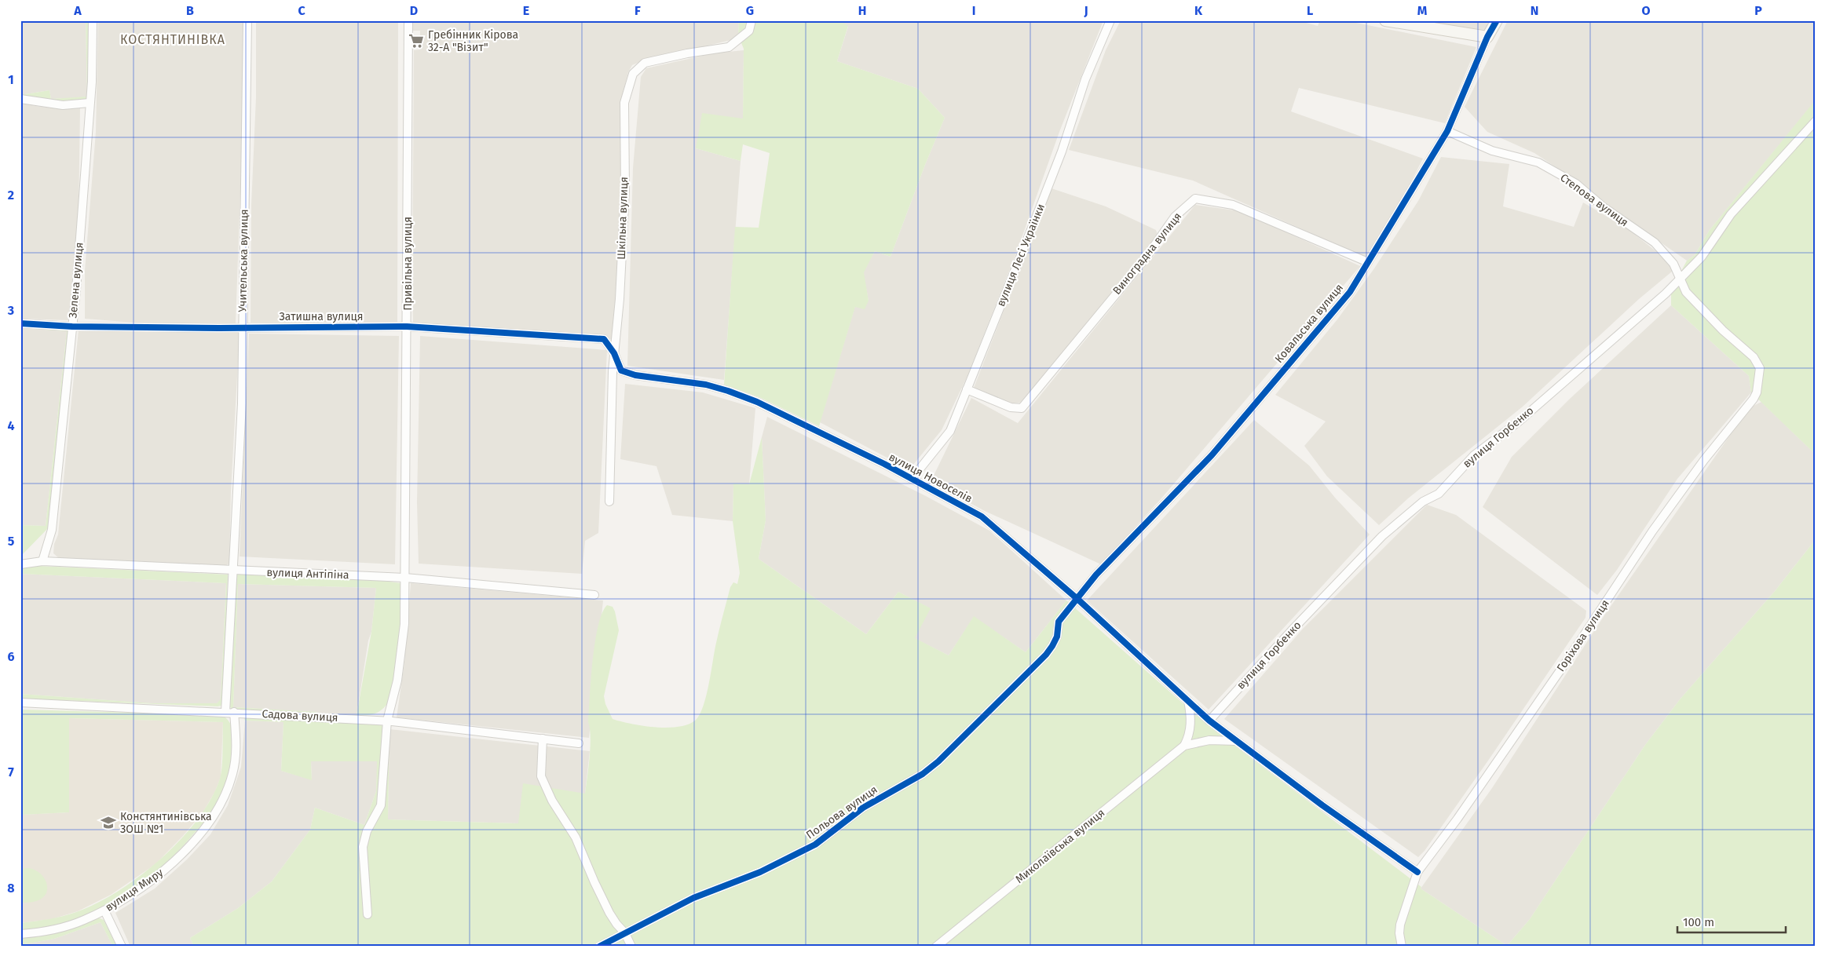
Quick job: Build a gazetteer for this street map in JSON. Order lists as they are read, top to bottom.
{
  "streets": {
    "street": [
      "Степова вулиця",
      "Шкільна вулиця",
      "Виноградна вулиця",
      "вулиця Лесі Українки",
      "Учительська вулиця",
      "Привільна вулиця",
      "Зелена вулиця",
      "Затишна вулиця",
      "Ковальська вулиця",
      "вулиця Горбенко",
      "вулиця Новоселів",
      "вулиця Антіпіна",
      "Горіхова вулиця",
      "Садова вулиця",
      "Польова вулиця",
      "Миколаївська вулиця",
      "вулиця Миру"
    ]
  },
  "crossings": [
    ["Степова вулиця", "Ковальська вулиця"],
    ["Степова вулиця", "вулиця Горбенко"],
    ["Степова вулиця", "Горіхова вулиця"],
    ["Шкільна вулиця", "Затишна вулиця"],
    ["Шкільна вулиця", "вулиця Новоселів"],
    ["Виноградна вулиця", "вулиця Лесі Українки"],
    ["Виноградна вулиця", "Ковальська вулиця"],
    ["вулиця Лесі Українки", "вулиця Новоселів"],
    ["Учительська вулиця", "Затишна вулиця"],
    ["Учительська вулиця", "вулиця Антіпіна"],
    ["Учительська вулиця", "Садова вулиця"],
    ["Привільна вулиця", "Затишна вулиця"],
    ["Привільна вулиця", "вулиця Антіпіна"],
    ["Привільна вулиця", "Садова вулиця"],
    ["Зелена вулиця", "Затишна вулиця"],
    ["Зелена вулиця", "вулиця Антіпіна"],
    ["Затишна вулиця", "вулиця Новоселів"],
    ["Ковальська вулиця", "вулиця Новоселів"],
    ["Ковальська вулиця", "Польова вулиця"],
    ["вулиця Горбенко", "вулиця Новоселів"],
    ["вулиця Новоселів", "Горіхова вулиця"],
    ["вулиця Новоселів", "Польова вулиця"],
    ["вулиця Новоселів", "Миколаївська вулиця"],
    ["Садова вулиця", "вулиця Миру"]
  ],
  "districts": ["КОСТЯНТИНІВКА"],
  "places": {
    "supermarket": ["Гребінник Кірова 32-А \"Візит\""],
    "school or university": ["Констянтинівська ЗОШ №1"]
  },
  "scale_bar": "100 m",
  "grid": {
    "columns": [
      "A",
      "B",
      "C",
      "D",
      "E",
      "F",
      "G",
      "H",
      "I",
      "J",
      "K",
      "L",
      "M",
      "N",
      "O",
      "P"
    ],
    "rows": [
      "1",
      "2",
      "3",
      "4",
      "5",
      "6",
      "7",
      "8"
    ]
  }
}
